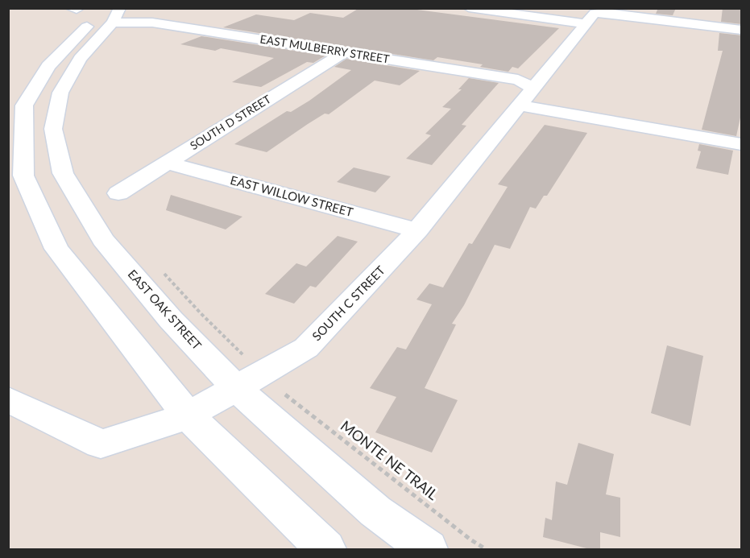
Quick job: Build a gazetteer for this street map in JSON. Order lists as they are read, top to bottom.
{
  "streets": {
    "street": [
      "EAST MULBERRY STREET",
      "SOUTH D STREET",
      "EAST WILLOW STREET",
      "SOUTH C STREET",
      "EAST OAK STREET"
    ],
    "path": ["MONTE NE TRAIL"]
  },
  "crossings": [
    ["EAST MULBERRY STREET", "SOUTH D STREET"],
    ["EAST MULBERRY STREET", "SOUTH C STREET"],
    ["EAST MULBERRY STREET", "EAST OAK STREET"],
    ["SOUTH D STREET", "EAST WILLOW STREET"],
    ["EAST WILLOW STREET", "SOUTH C STREET"],
    ["SOUTH C STREET", "EAST OAK STREET"]
  ]
}
